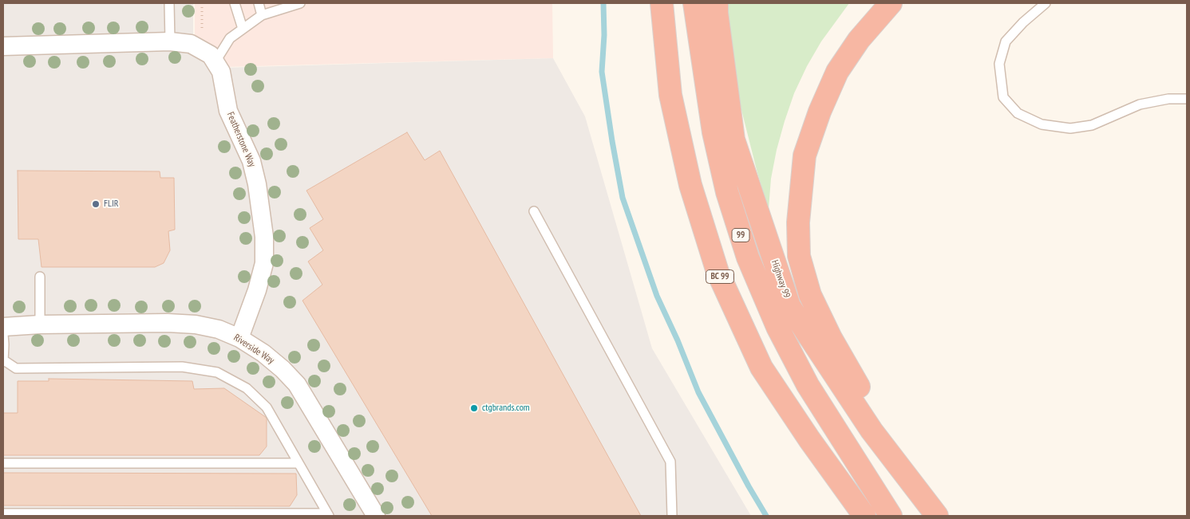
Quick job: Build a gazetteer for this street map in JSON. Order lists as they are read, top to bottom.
{
  "streets": {
    "highway": ["99", "BC 99", "Highway 99"],
    "street": ["Featherstone Way", "Riverside Way"]
  },
  "crossings": [
    ["Featherstone Way", "Riverside Way"]
  ],
  "places": ["FLIR", "ctgbrands.com"]
}
